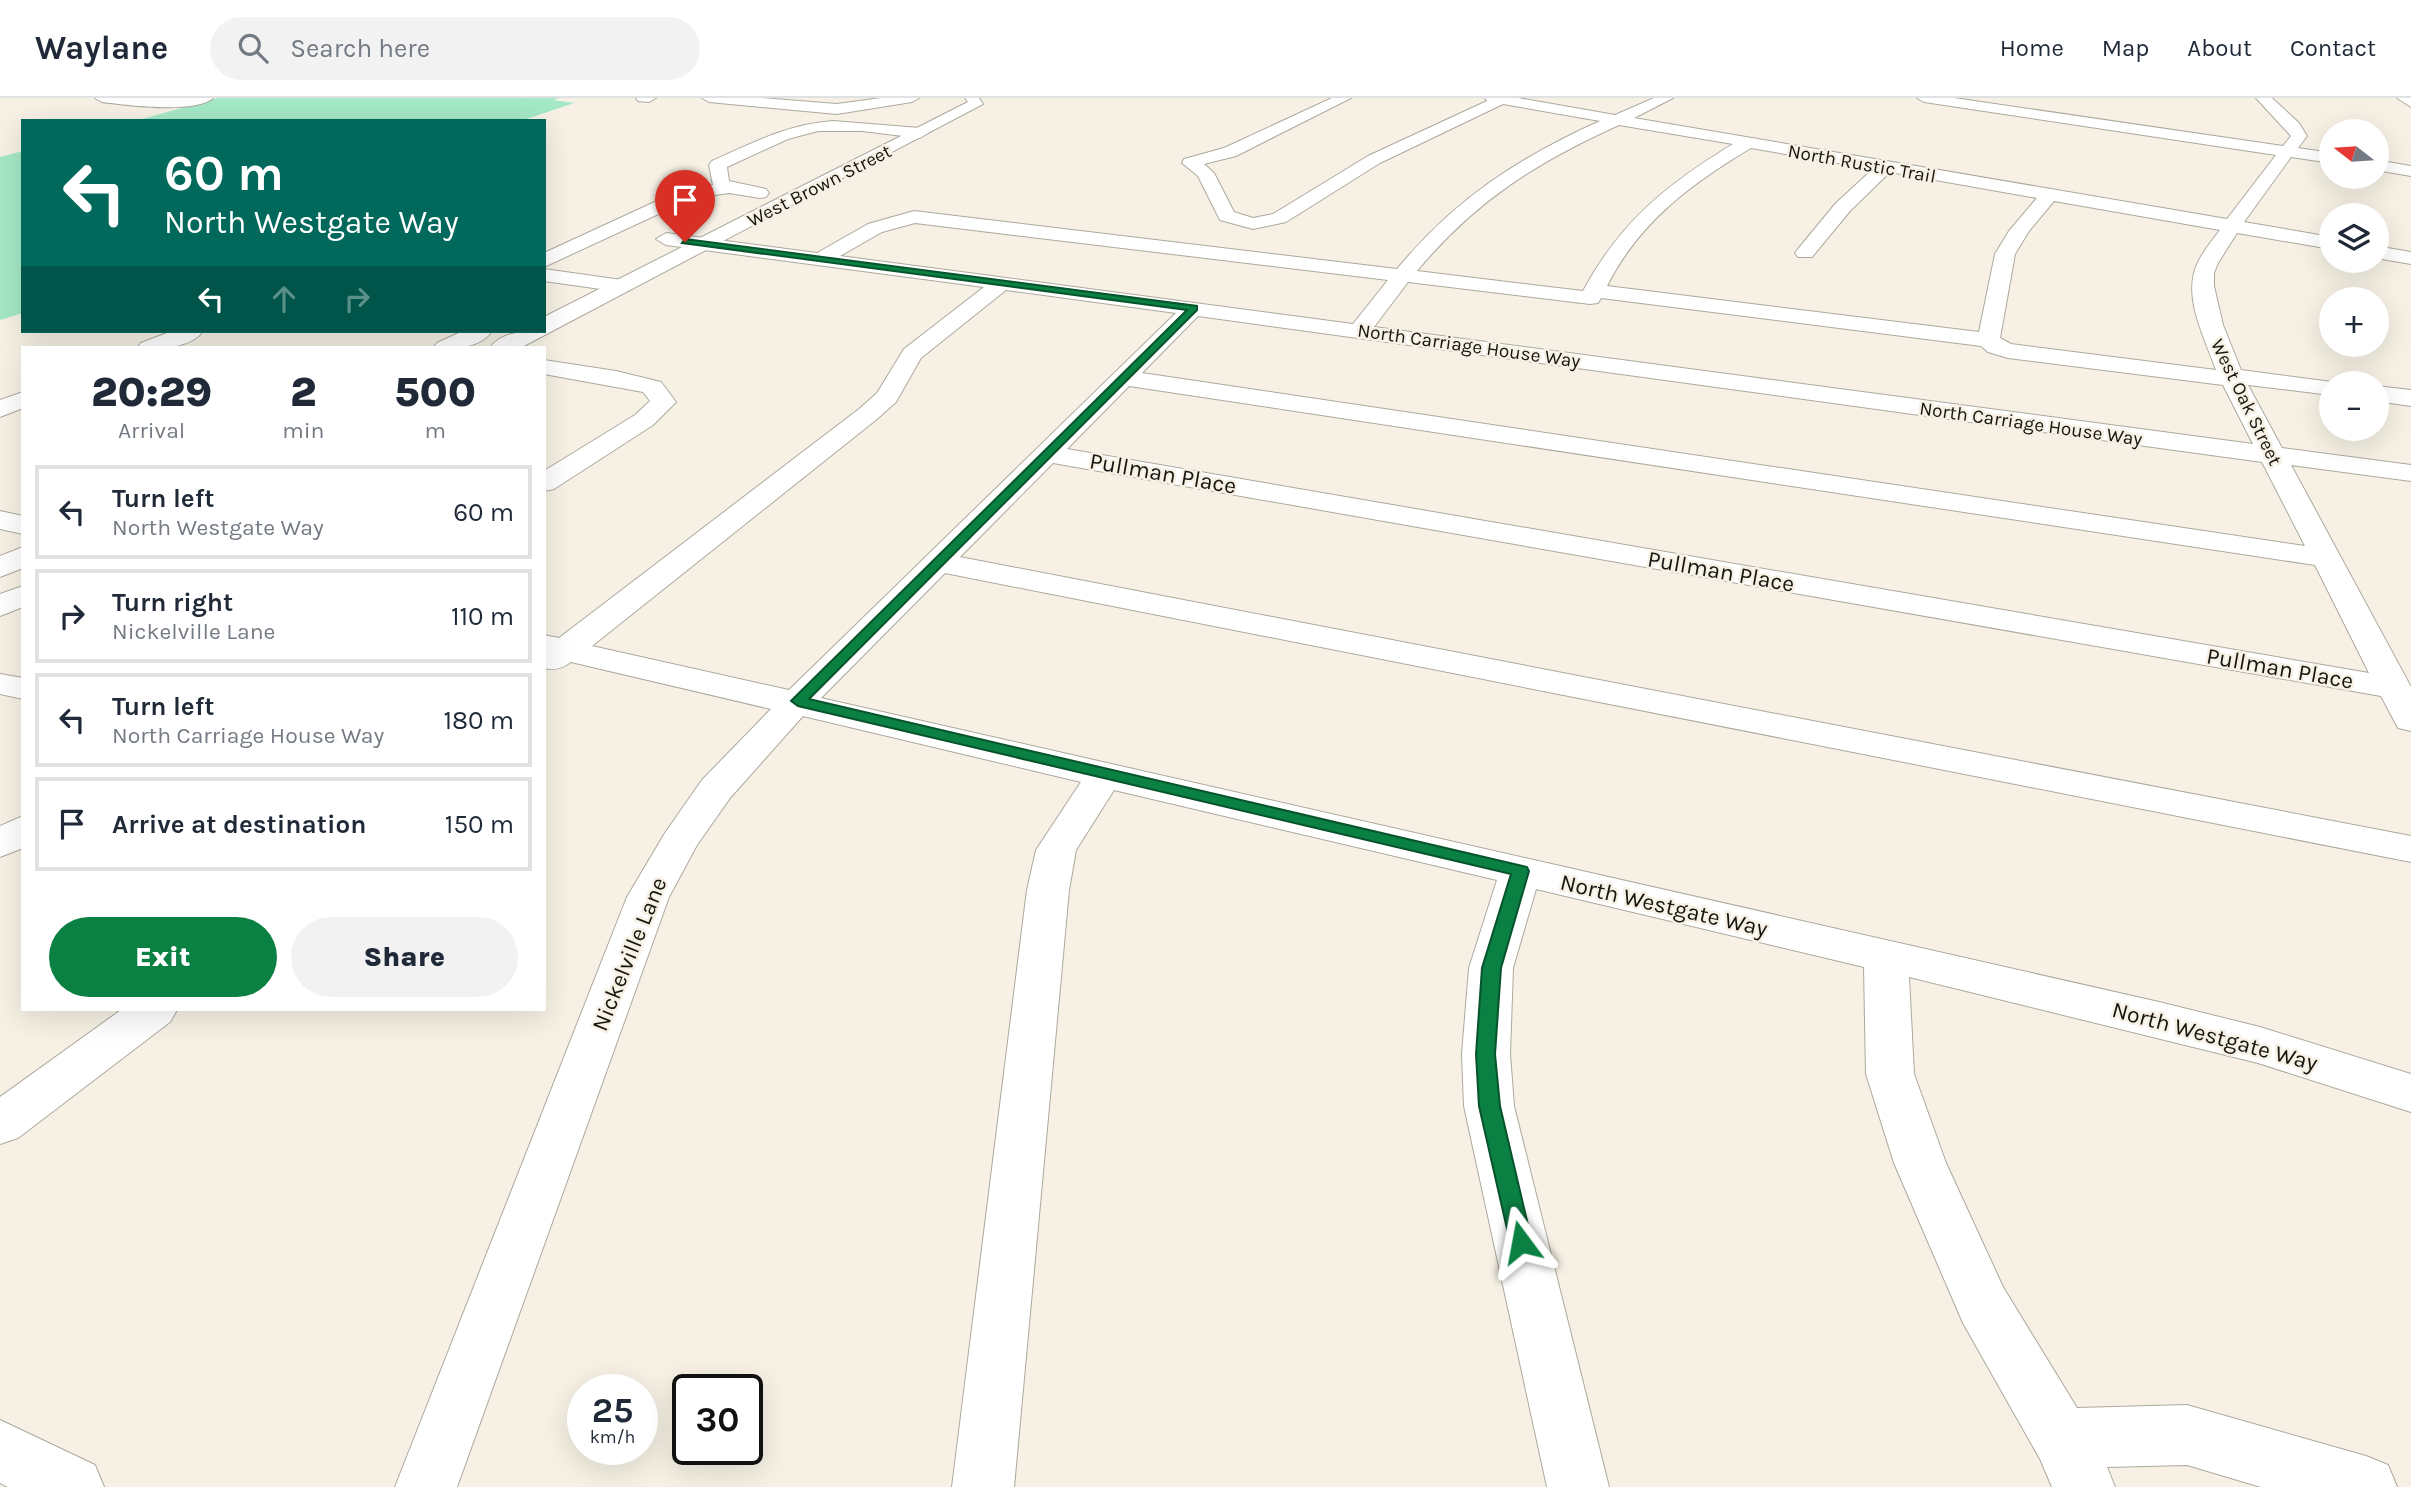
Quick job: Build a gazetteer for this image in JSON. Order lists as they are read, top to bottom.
{
  "streets": {
    "street": [
      "North Rustic Trail",
      "West Brown Street",
      "North Carriage House Way",
      "West Oak Street",
      "Pullman Place",
      "North Westgate Way",
      "Nickelville Lane"
    ]
  },
  "crossings": [
    ["North Rustic Trail", "West Oak Street"],
    ["West Brown Street", "North Carriage House Way"],
    ["North Carriage House Way", "West Oak Street"],
    ["North Carriage House Way", "Nickelville Lane"],
    ["West Oak Street", "Pullman Place"],
    ["Pullman Place", "Nickelville Lane"],
    ["North Westgate Way", "Nickelville Lane"]
  ],
  "north": "left",
  "page": {
    "header": "Waylane",
    "search": "Search here",
    "nav": [
      "Home",
      "Map",
      "About",
      "Contact"
    ],
    "map_buttons": ["+", "−"],
    "turn": ["60 m", "North Westgate Way"],
    "eta": [
      "20:29",
      "Arrival",
      "2",
      "min",
      "500",
      "m"
    ],
    "list": [
      {
        "name": "Turn left",
        "note": "North Westgate Way",
        "value": "60 m"
      },
      {
        "name": "Turn right",
        "note": "Nickelville Lane",
        "value": "110 m"
      },
      {
        "name": "Turn left",
        "note": "North Carriage House Way",
        "value": "180 m"
      },
      {
        "name": "Arrive at destination",
        "value": "150 m"
      }
    ],
    "buttons": ["Exit", "Share"],
    "speed": "25 km/h",
    "limit": "30"
  }
}
